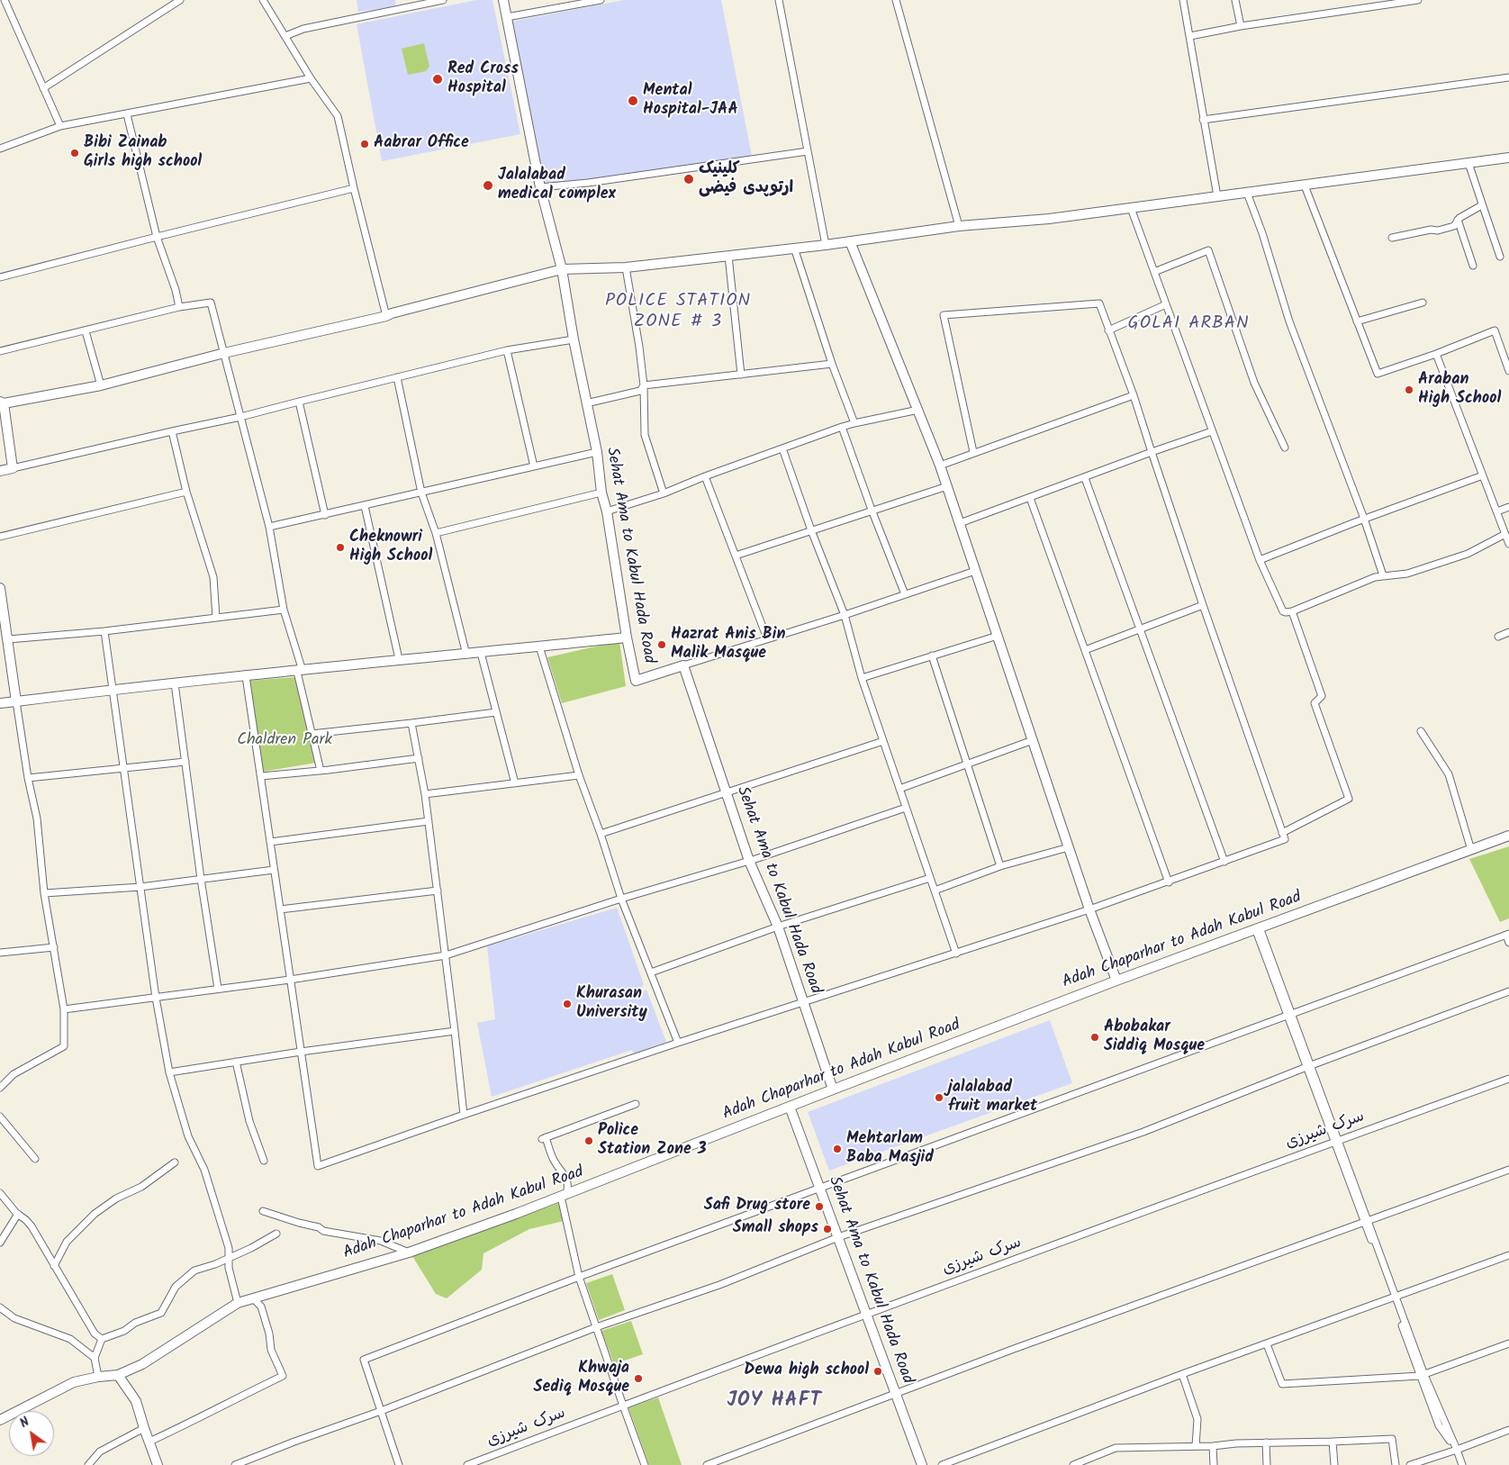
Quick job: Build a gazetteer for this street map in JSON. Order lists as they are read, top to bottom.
{
  "streets": {
    "main road": ["Sehat Ama to Kabul Hada Road", "Adah Chaparhar to Adah Kabul Road"],
    "street": ["سرک شیرزی"]
  },
  "crossings": [
    ["Sehat Ama to Kabul Hada Road", "Adah Chaparhar to Adah Kabul Road"],
    ["Sehat Ama to Kabul Hada Road", "سرک شیرزی"]
  ],
  "districts": ["POLICE STATION ZONE # 3", "GOLAI ARBAN", "JOY HAFT"],
  "parks": ["Chaldren Park"],
  "places": [
    "Red Cross Hospital",
    "Mental Hospital-JAA",
    "Aabrar Office",
    "Bibi Zainab Girls high school",
    "کلینیک ارتوپدی فیضی",
    "Jalalabad medical complex",
    "Araban High School",
    "Cheknowri High School",
    "Hazrat Anis Bin Malik Masque",
    "Khurasan University",
    "Abobakar Siddiq Mosque",
    "jalalabad fruit market",
    "Police Station Zone 3",
    "Mehtarlam Baba Masjid",
    "Safi Drug store",
    "Small shops",
    "Dewa high school",
    "Khwaja Sediq Mosque"
  ],
  "north": "top left"
}
